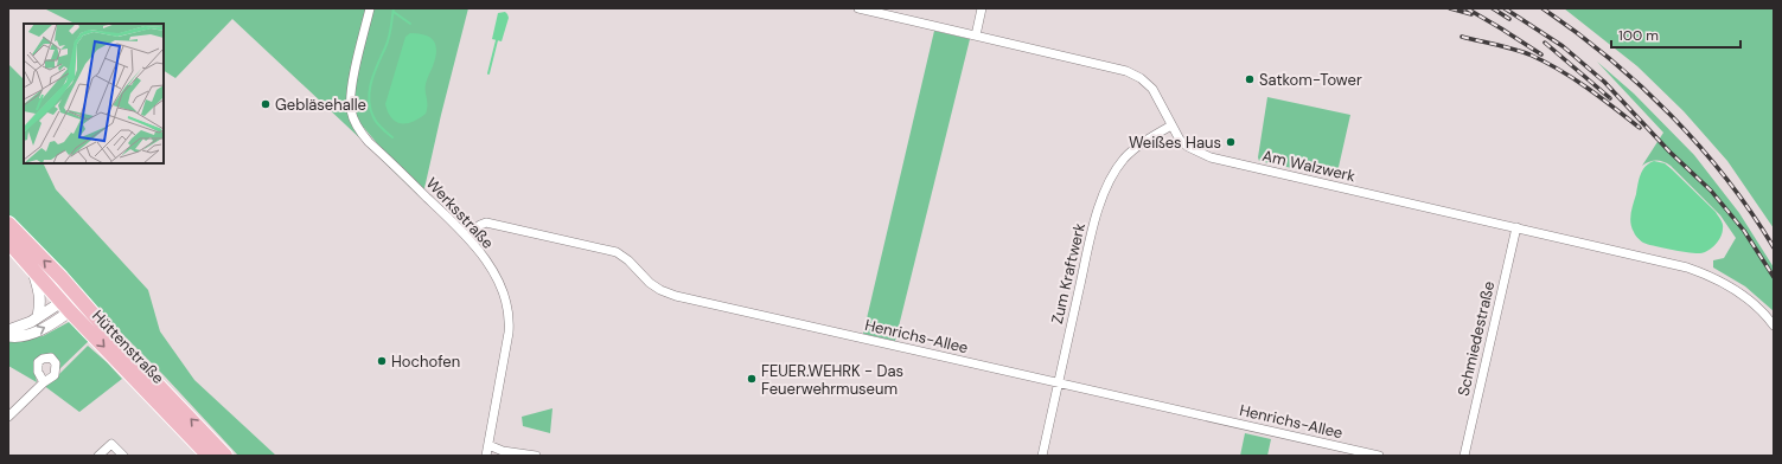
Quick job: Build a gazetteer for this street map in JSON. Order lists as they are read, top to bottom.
{
  "streets": {
    "main road": ["Hüttenstraße"],
    "street": [
      "Am Walzwerk",
      "Werksstraße",
      "Zum Kraftwerk",
      "Henrichs-Allee",
      "Schmiedestraße"
    ]
  },
  "crossings": [
    ["Am Walzwerk", "Zum Kraftwerk"],
    ["Am Walzwerk", "Schmiedestraße"],
    ["Werksstraße", "Henrichs-Allee"],
    ["Zum Kraftwerk", "Henrichs-Allee"]
  ],
  "places": [
    "Satkom-Tower",
    "Gebläsehalle",
    "Weißes Haus",
    "Hochofen",
    "FEUER.WEHRK - Das Feuerwehrmuseum"
  ],
  "scale_bar": "100 m"
}
